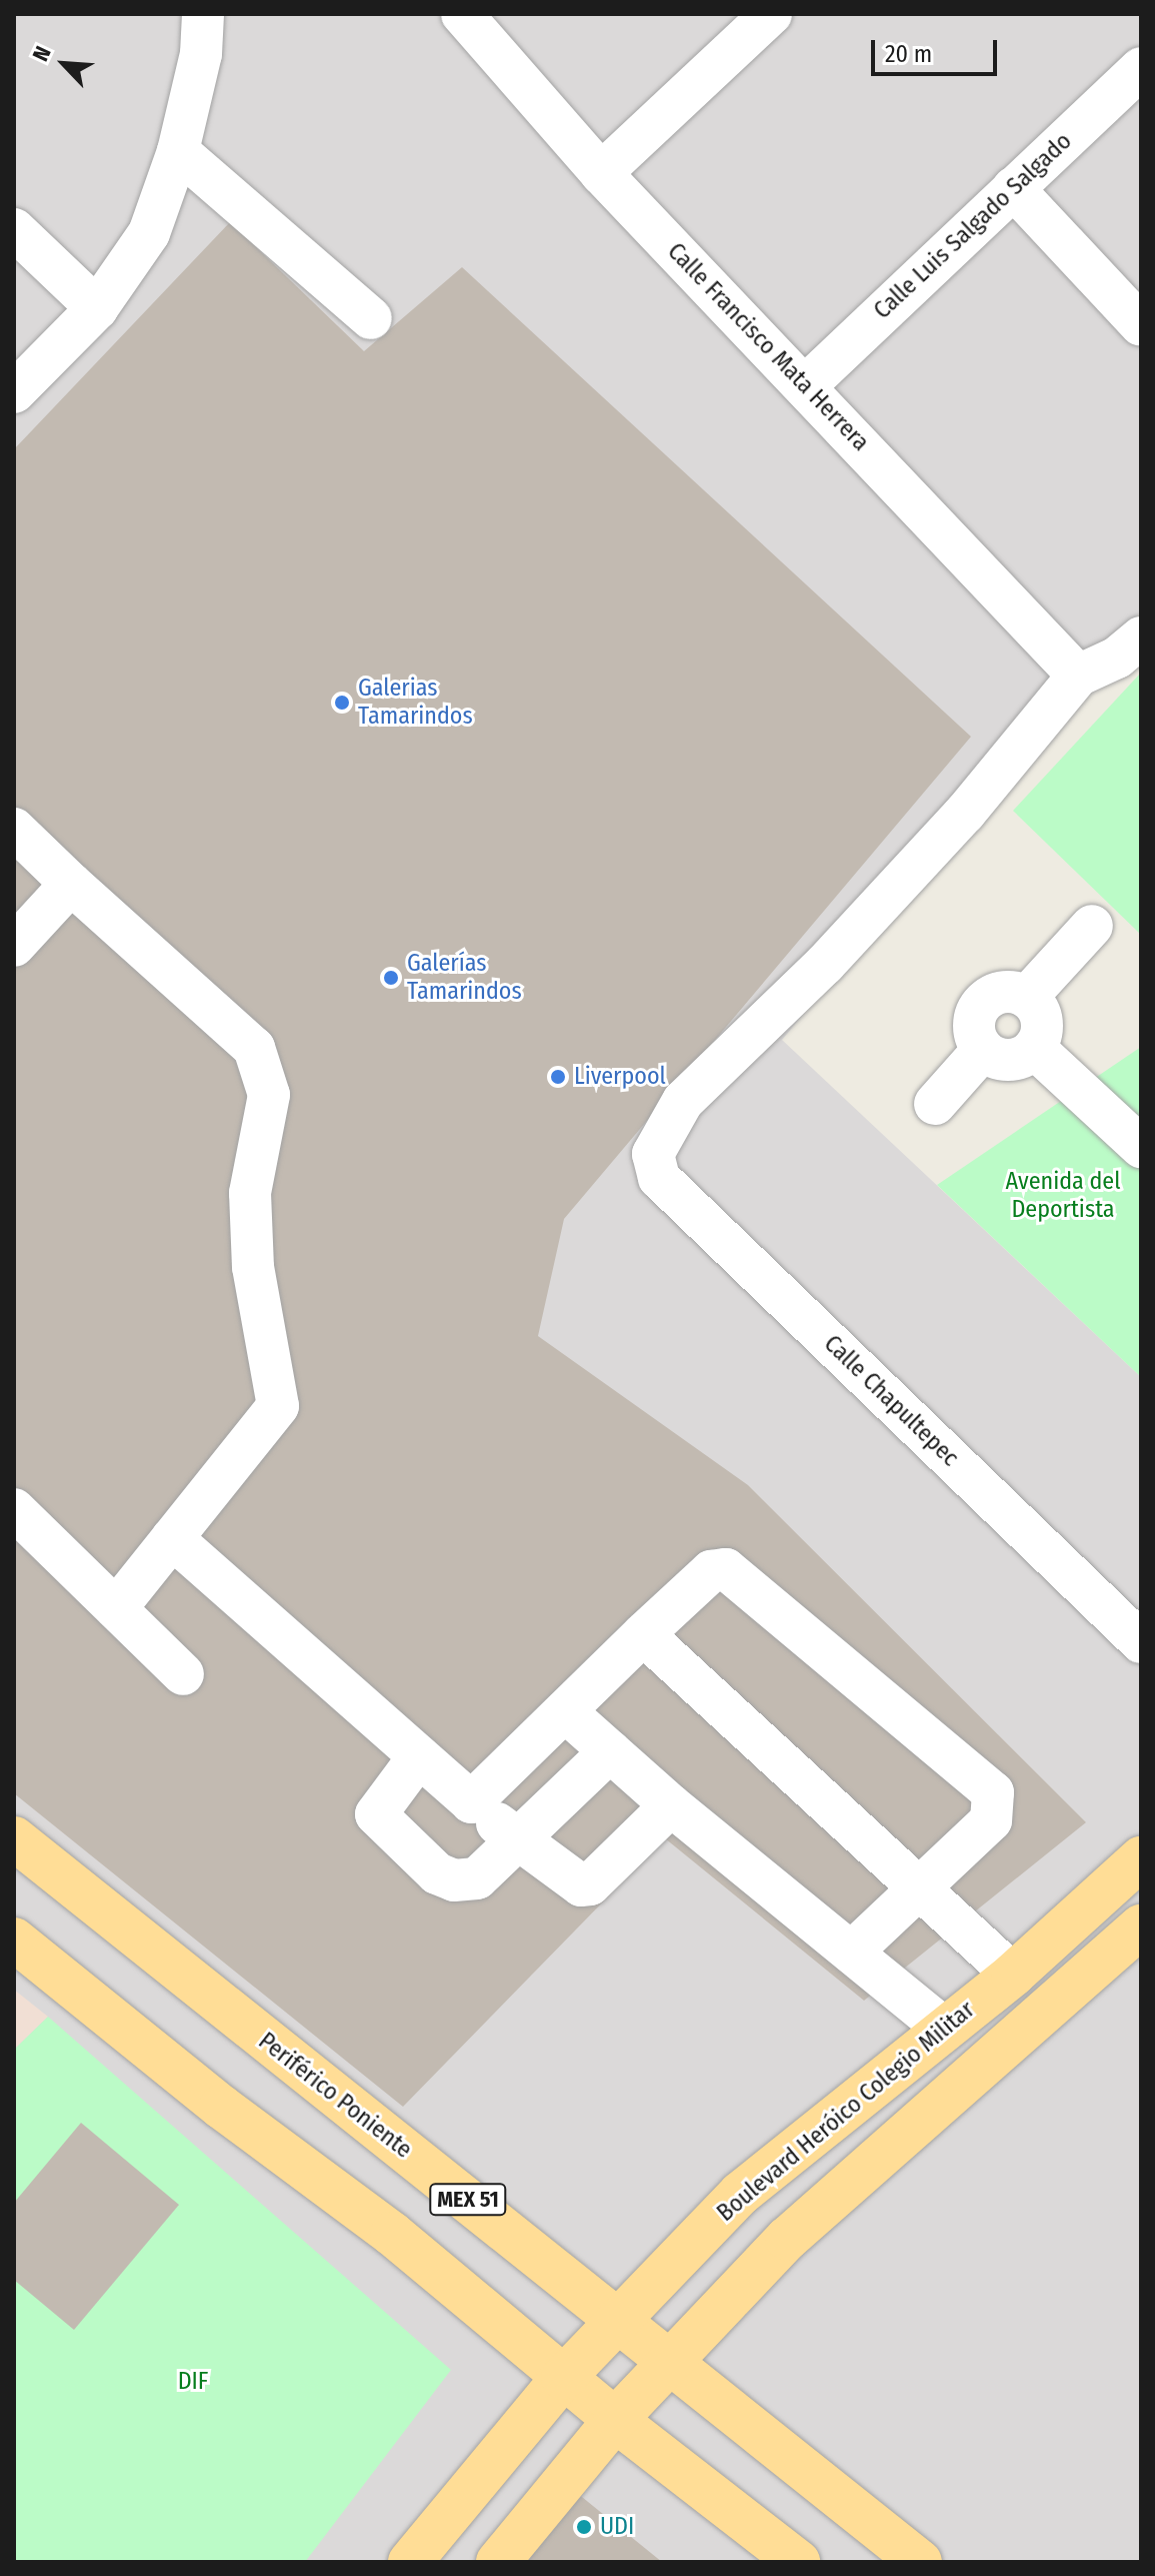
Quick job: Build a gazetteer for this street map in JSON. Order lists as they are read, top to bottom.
{
  "streets": {
    "main road": ["Periférico Poniente", "Boulevard Heróico Colegio Militar", "MEX 51"],
    "street": ["Calle Luis Salgado Salgado", "Calle Francisco Mata Herrera", "Calle Chapultepec"]
  },
  "crossings": [
    ["Calle Luis Salgado Salgado", "Calle Francisco Mata Herrera"],
    ["Calle Francisco Mata Herrera", "Calle Chapultepec"],
    ["Periférico Poniente", "Boulevard Heróico Colegio Militar"],
    ["Boulevard Heróico Colegio Militar", "MEX 51"]
  ],
  "parks": ["Avenida del Deportista", "DIF"],
  "places": [
    "Galerias Tamarindos",
    "Galerías Tamarindos",
    "Liverpool",
    "UDI"
  ],
  "scale_bar": "20 m",
  "north": "top left"
}
